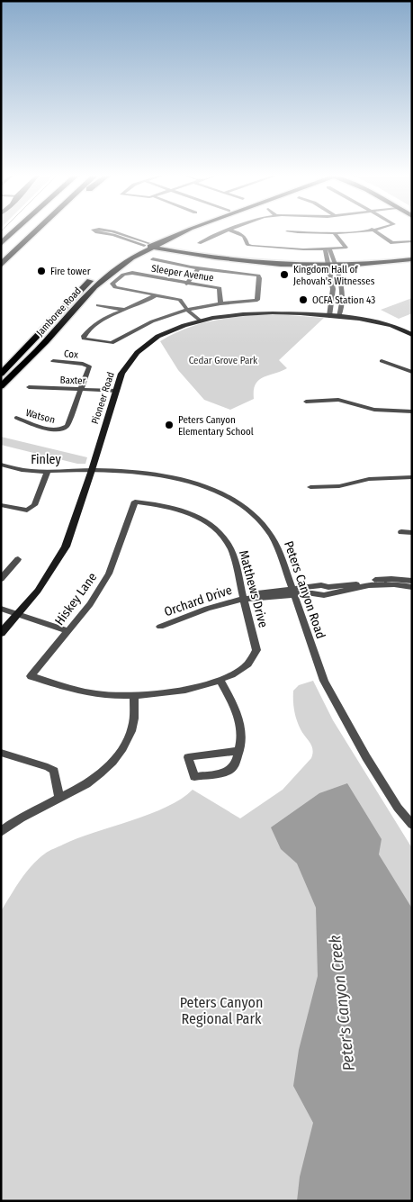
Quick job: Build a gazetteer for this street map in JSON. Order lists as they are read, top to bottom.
{
  "streets": {
    "main road": ["Jamboree Road"],
    "street": [
      "Sleeper Avenue",
      "Cox",
      "Baxter",
      "Pioneer Road",
      "Watson",
      "Finley",
      "Matthews Drive",
      "Peters Canyon Road",
      "Hiskey Lane",
      "Orchard Drive"
    ]
  },
  "crossings": [
    ["Cox", "Baxter"],
    ["Cox", "Watson"],
    ["Baxter", "Pioneer Road"],
    ["Baxter", "Watson"],
    ["Pioneer Road", "Finley"],
    ["Pioneer Road", "Peters Canyon Road"],
    ["Finley", "Peters Canyon Road"],
    ["Matthews Drive", "Hiskey Lane"],
    ["Matthews Drive", "Orchard Drive"],
    ["Peters Canyon Road", "Orchard Drive"]
  ],
  "water": ["Peter's Canyon Creek"],
  "parks": ["Cedar Grove Park", "Peters Canyon Regional Park"],
  "places": [
    "Fire tower",
    "Kingdom Hall of Jehovah's Witnesses",
    "OCFA Station 43",
    "Peters Canyon Elementary School"
  ]
}
